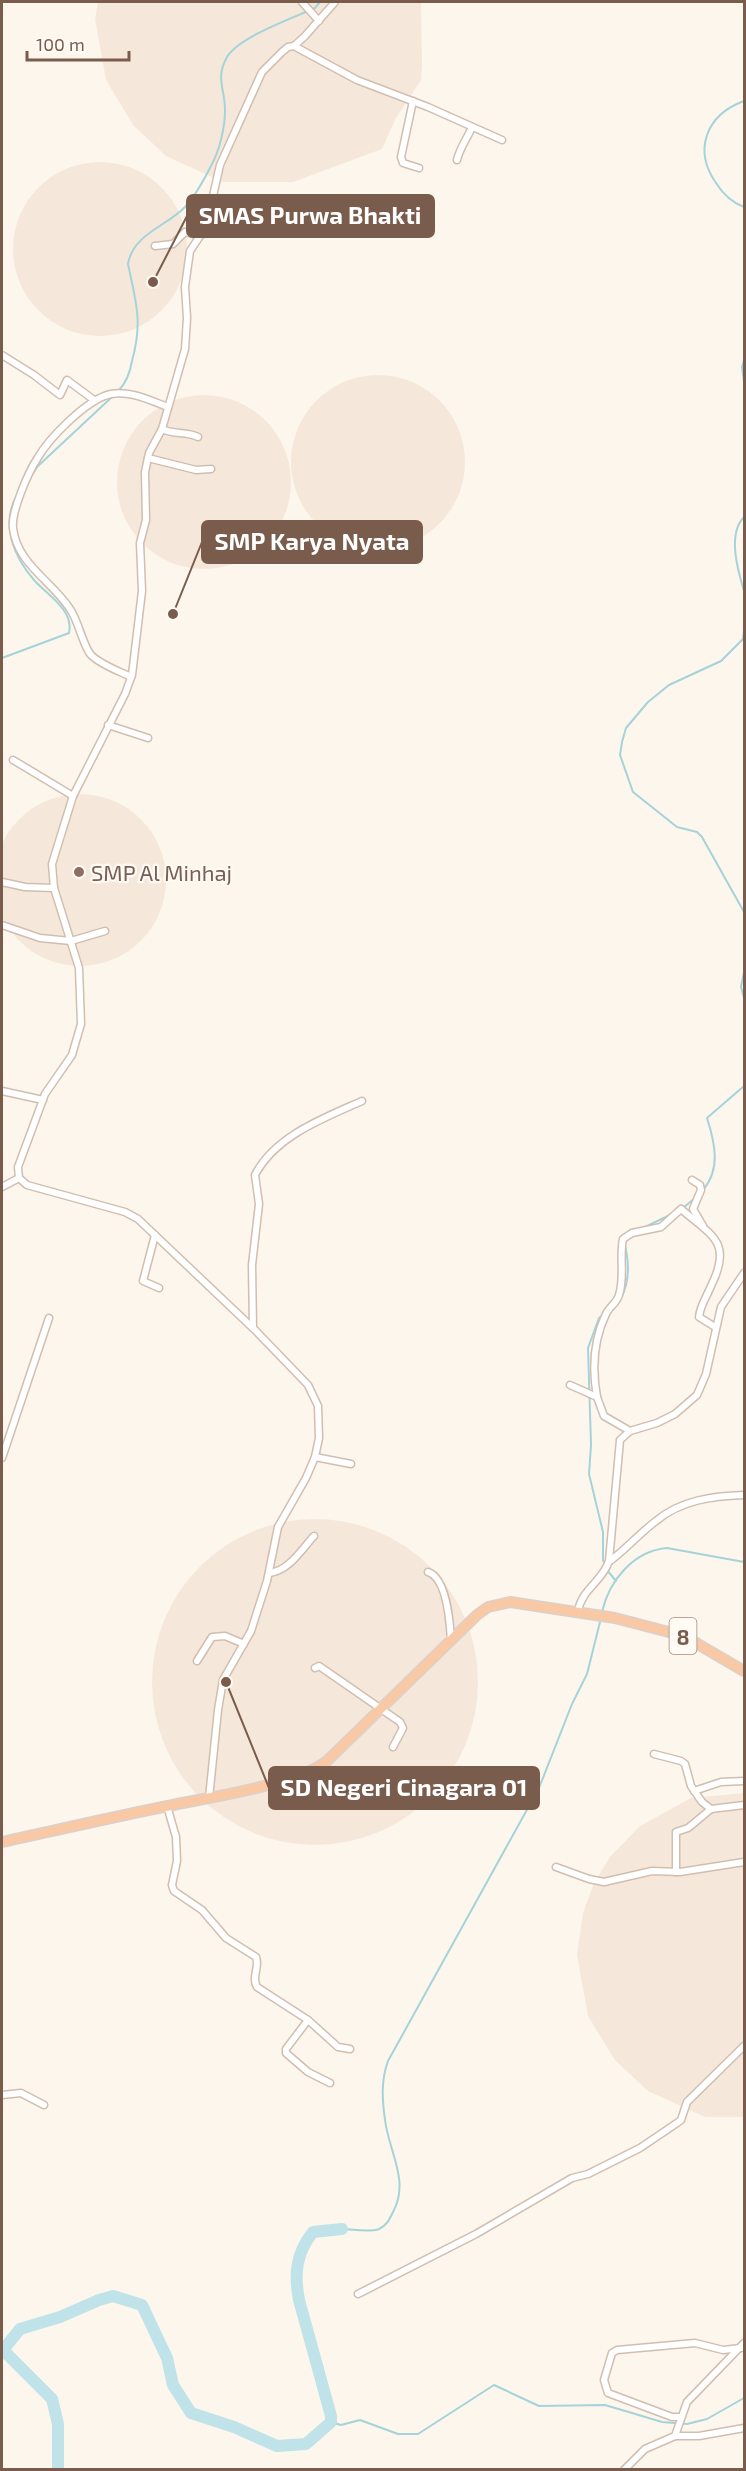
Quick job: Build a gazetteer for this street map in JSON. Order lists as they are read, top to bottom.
{
  "streets": {
    "highway": ["8"]
  },
  "places": [
    "SMAS Purwa Bhakti",
    "SMP Karya Nyata",
    "SMP Al Minhaj",
    "SD Negeri Cinagara 01"
  ],
  "scale_bar": "100 m"
}
